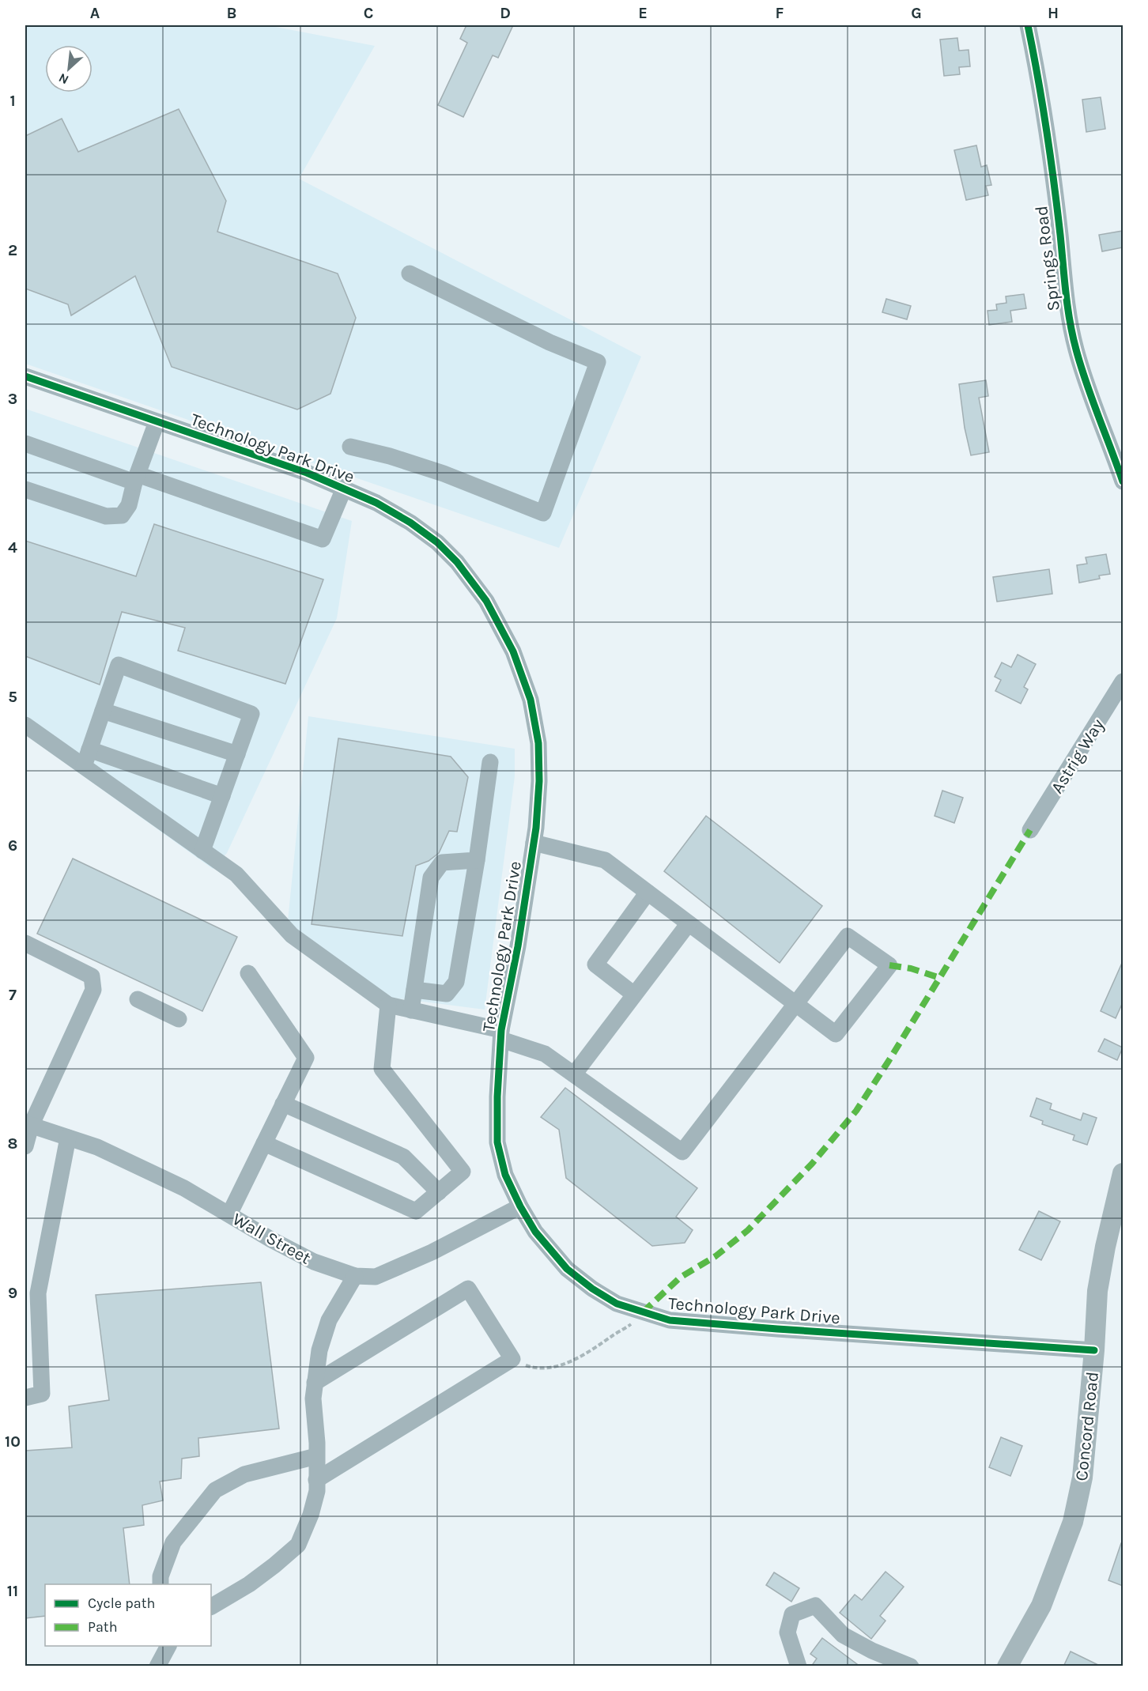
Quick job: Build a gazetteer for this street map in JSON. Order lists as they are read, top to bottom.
{
  "streets": {
    "main road": ["Concord Road"],
    "street": [
      "Springs Road",
      "Technology Park Drive",
      "Astrig Way",
      "Wall Street"
    ]
  },
  "crossings": [
    ["Technology Park Drive", "Wall Street"],
    ["Technology Park Drive", "Concord Road"]
  ],
  "legend": ["Cycle path", "Path"],
  "north": "bottom left",
  "grid": {
    "columns": [
      "A",
      "B",
      "C",
      "D",
      "E",
      "F",
      "G",
      "H"
    ],
    "rows": [
      "1",
      "2",
      "3",
      "4",
      "5",
      "6",
      "7",
      "8",
      "9",
      "10",
      "11"
    ]
  }
}
